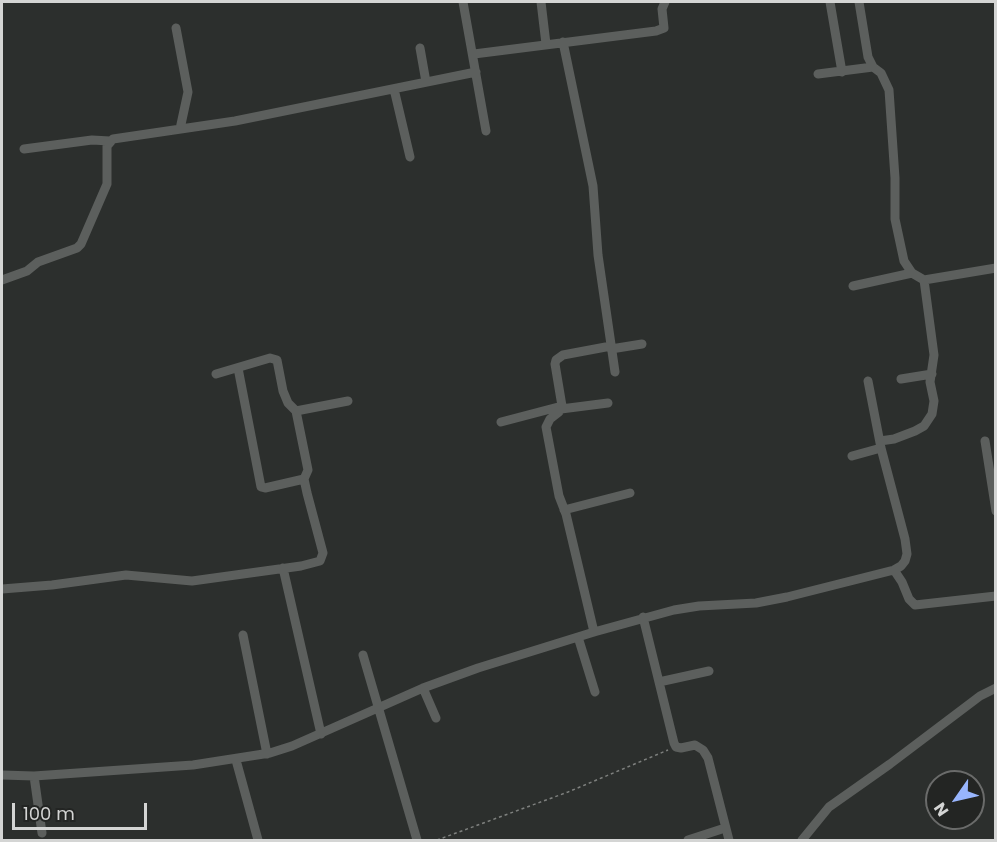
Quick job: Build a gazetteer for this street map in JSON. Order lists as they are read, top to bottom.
{
  "scale_bar": "100 m",
  "north": "bottom left"
}
